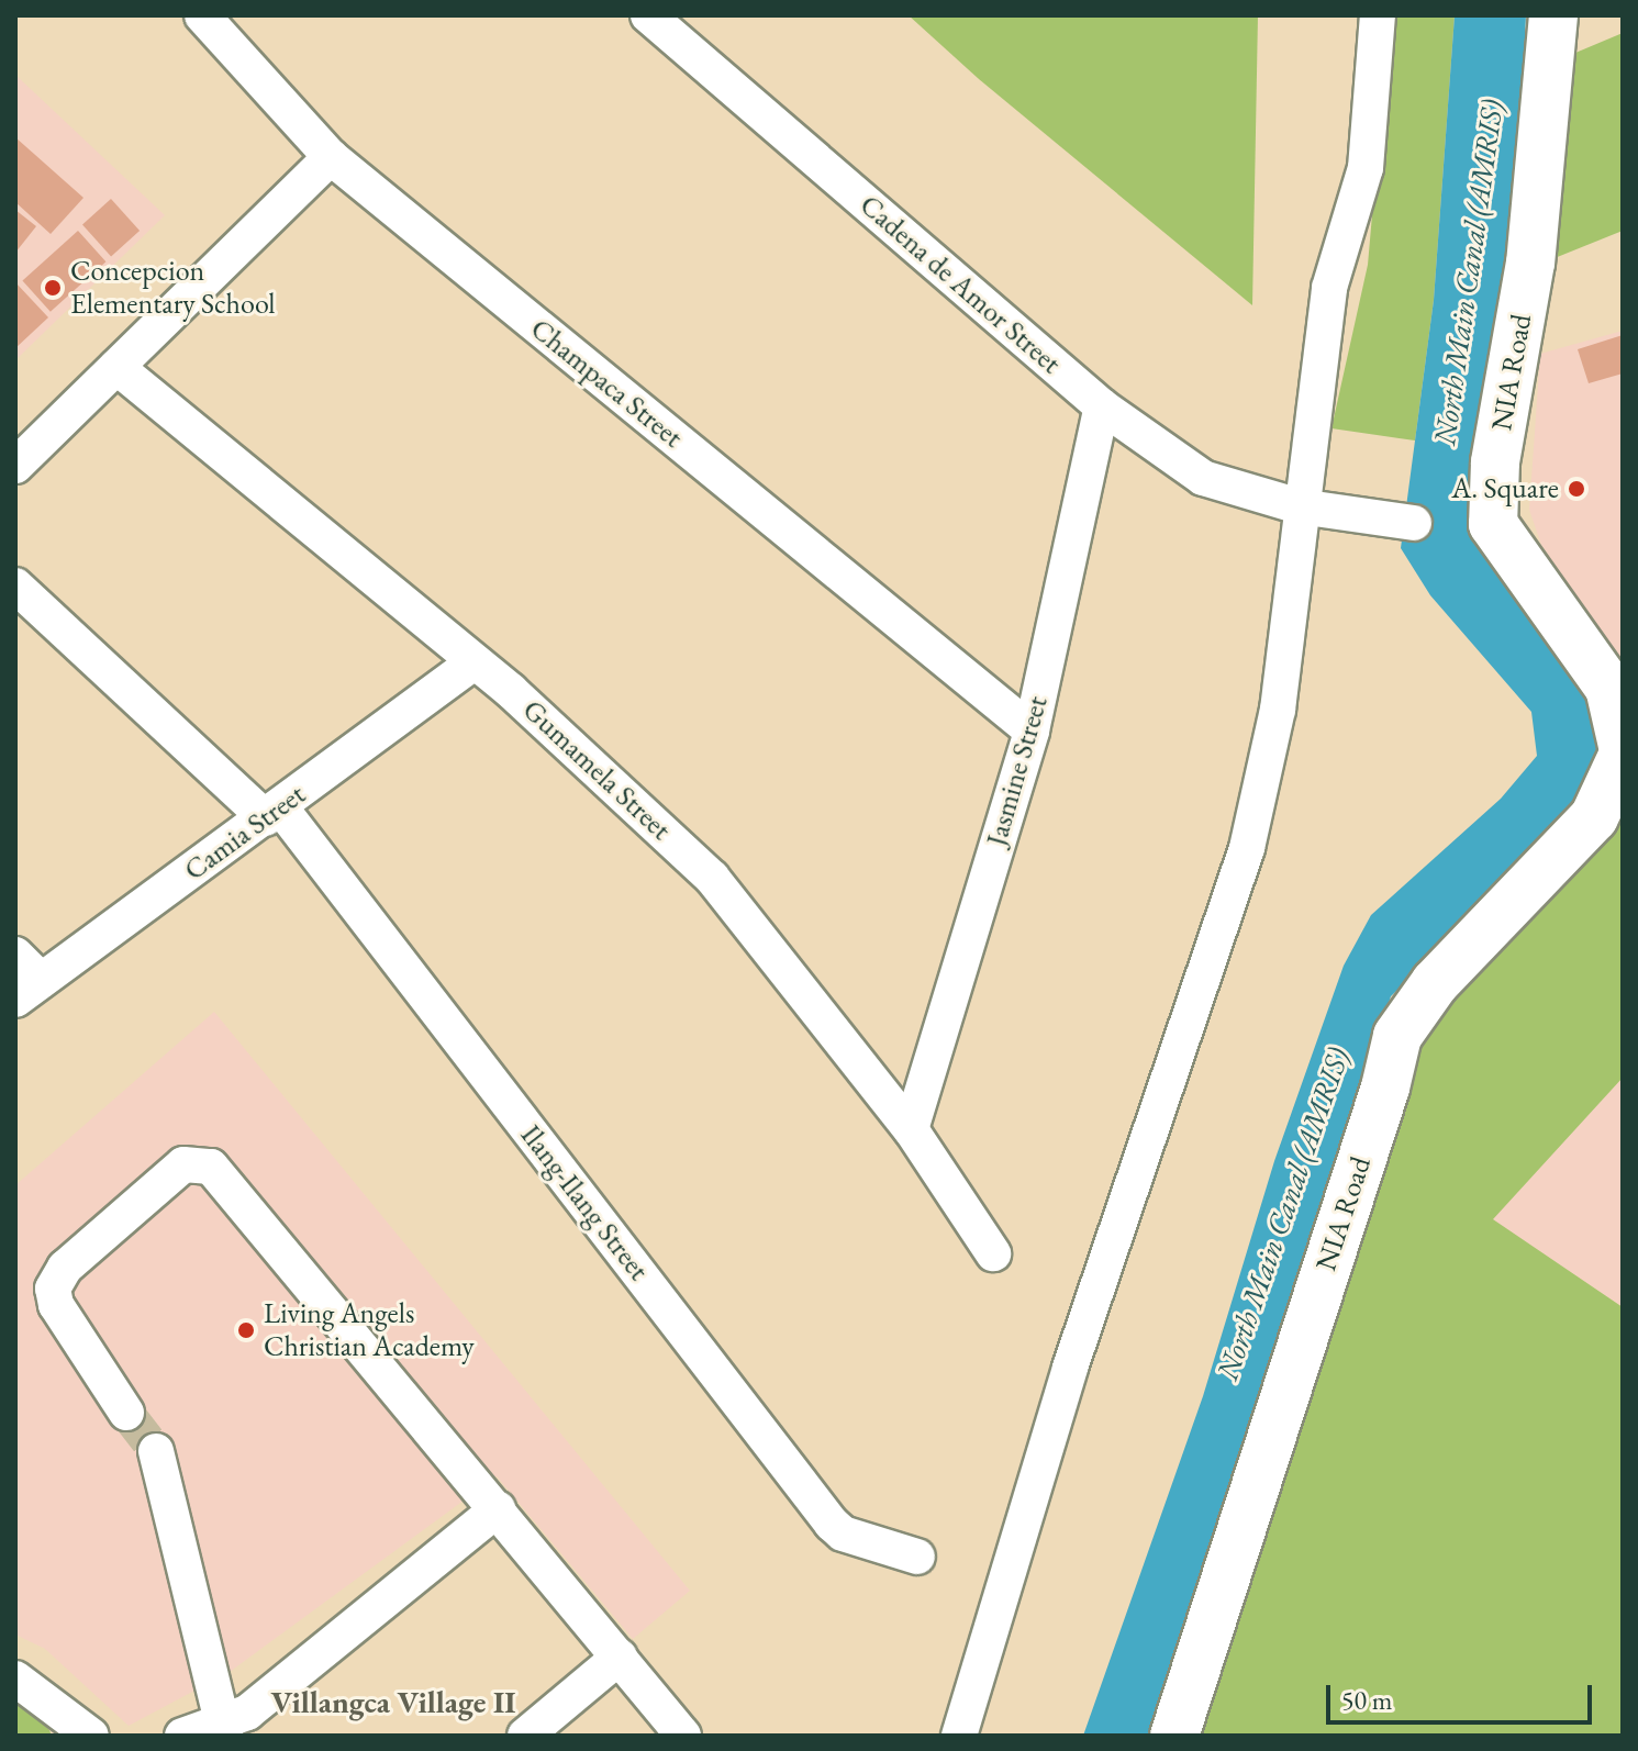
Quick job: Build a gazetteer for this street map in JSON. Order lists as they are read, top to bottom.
{
  "streets": {
    "street": [
      "Cadena de Amor Street",
      "NIA Road",
      "Champaca Street",
      "Gumamela Street",
      "Jasmine Street",
      "Camia Street",
      "Ilang-Ilang Street"
    ]
  },
  "crossings": [
    ["Cadena de Amor Street", "Jasmine Street"],
    ["Champaca Street", "Jasmine Street"],
    ["Gumamela Street", "Jasmine Street"],
    ["Gumamela Street", "Camia Street"],
    ["Camia Street", "Ilang-Ilang Street"]
  ],
  "districts": ["Villangca Village II"],
  "water": ["North Main Canal (AMRIS)"],
  "places": ["Concepcion Elementary School", "A. Square", "Living Angels Christian Academy"],
  "scale_bar": "50 m"
}
